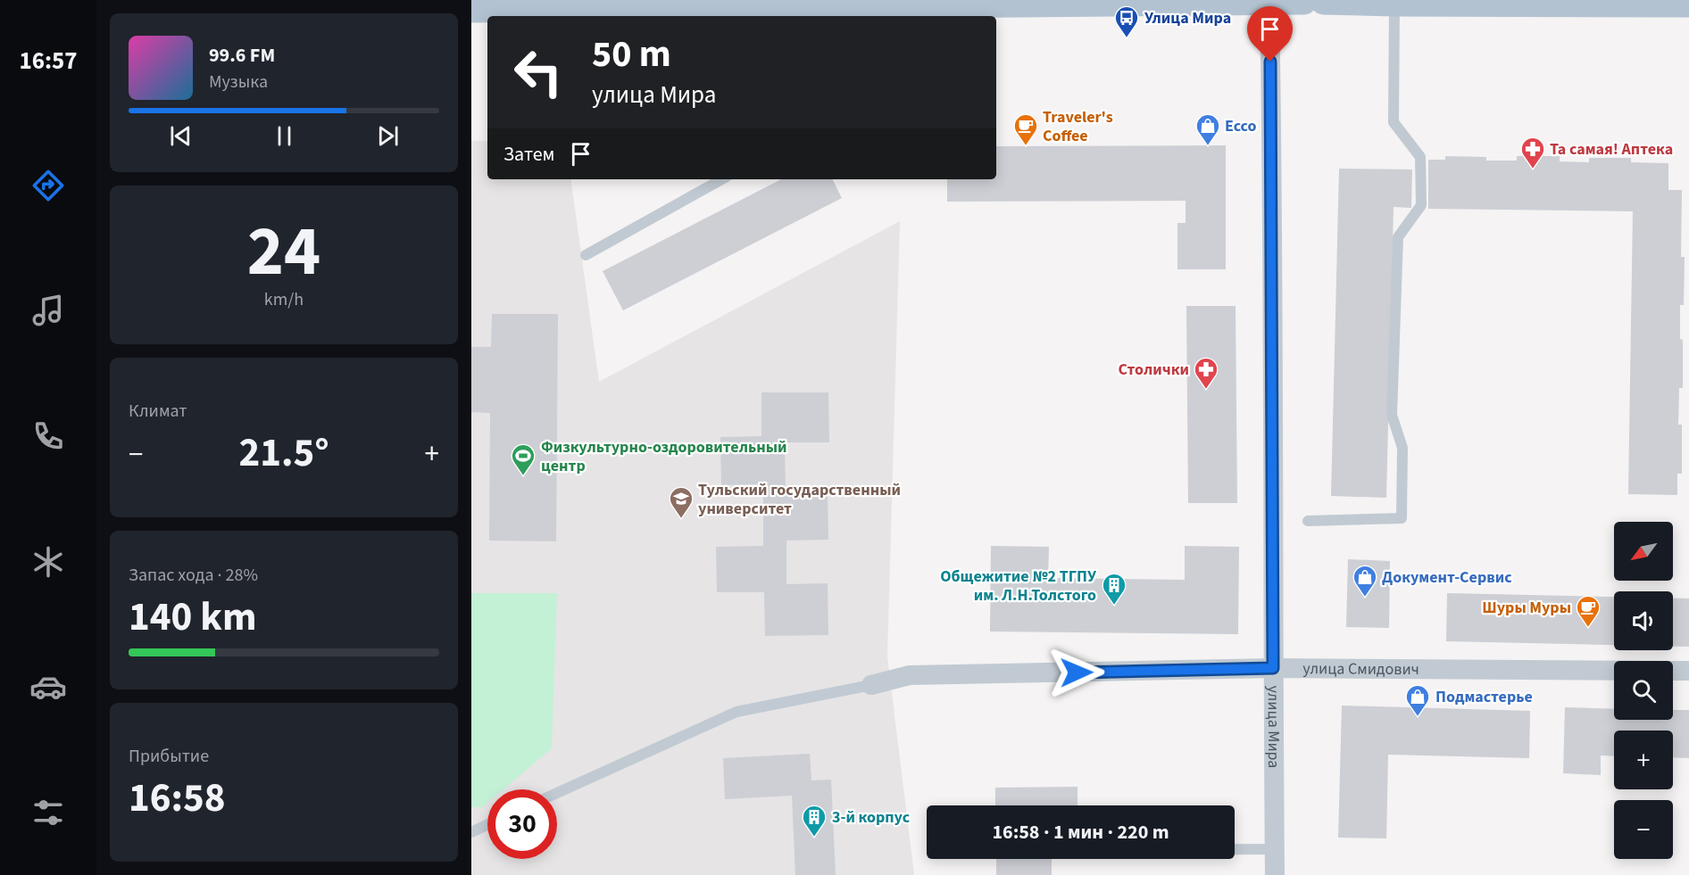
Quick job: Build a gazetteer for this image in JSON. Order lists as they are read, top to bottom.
{
  "streets": {
    "street": ["улица Смидович", "улица Мира"]
  },
  "crossings": [
    ["улица Смидович", "улица Мира"]
  ],
  "places": {
    "bus stop": ["Улица Мира"],
    "cafe": ["Traveler's Coffee", "Шуры Муры"],
    "shop": ["Ecco", "Документ-Сервис", "Подмастерье"],
    "pharmacy": ["Та самая! Аптека", "Столички"],
    "sports": ["Физкультурно-оздоровительный центр"],
    "school or university": ["Тульский государственный университет"],
    "building": ["Общежитие №2 ТГПУ им. Л.Н.Толстого", "3-й корпус"]
  },
  "north": "bottom left",
  "page": {
    "tabs": "16:57",
    "turn": ["50 m", "улица Мира"],
    "song": ["99.6 FM", "Музыка"],
    "then": "Затем",
    "tile": [
      ["24", "km/h"],
      "Климат",
      ["Запас хода · 28%", "140 km"],
      ["Прибытие", "16:58"]
    ],
    "heat": ["−", "21.5°", "+"],
    "map_buttons": ["+", "−"],
    "limit": "30",
    "trip": "16:58 · 1 мин · 220 m"
  }
}
